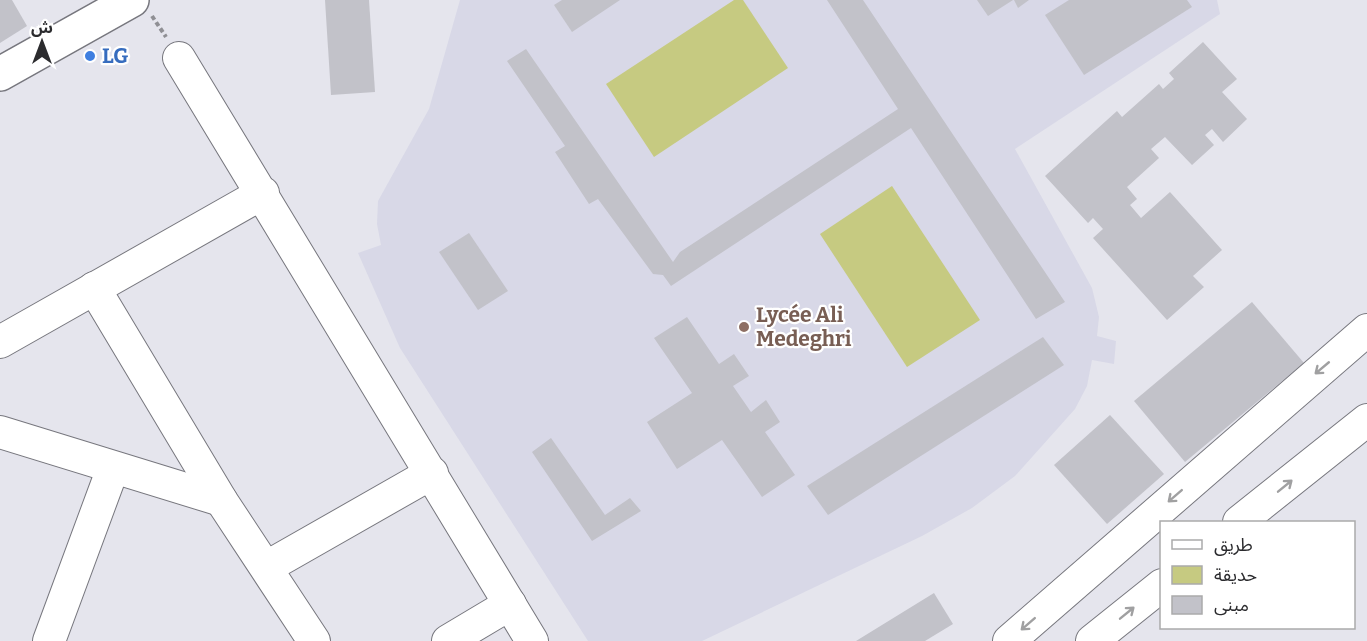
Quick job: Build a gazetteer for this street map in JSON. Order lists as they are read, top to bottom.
{
  "places": ["LG", "Lycée Ali Medeghri"],
  "legend": ["طريق", "حديقة", "مبنى"],
  "north": "top"
}
